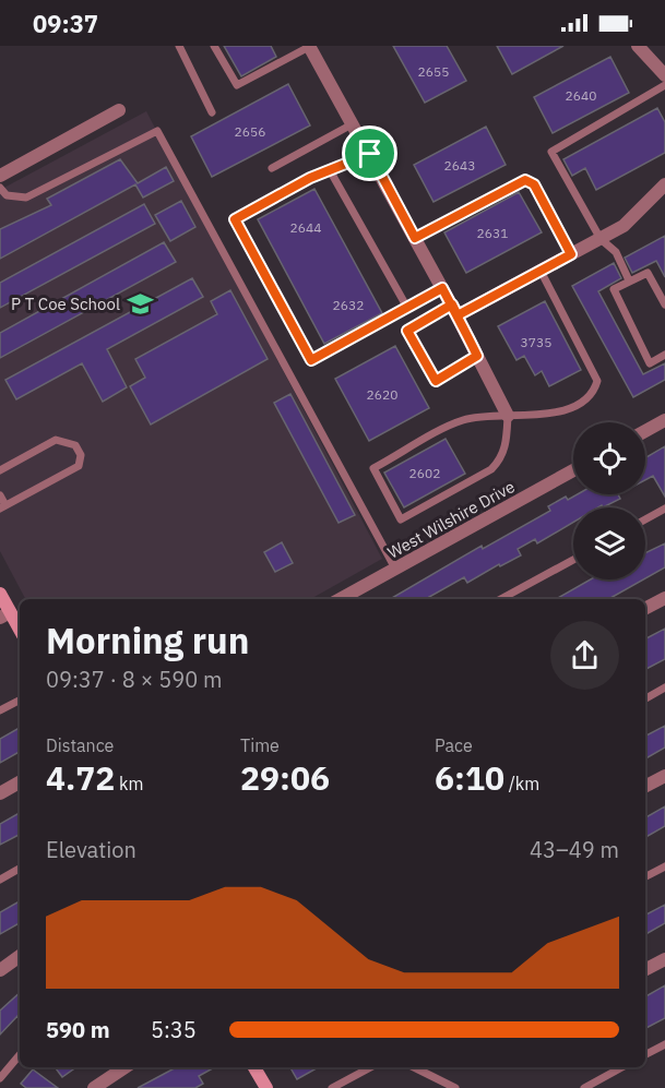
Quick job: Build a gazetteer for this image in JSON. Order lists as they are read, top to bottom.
{
  "streets": {
    "street": ["West Wilshire Drive"]
  },
  "places": {
    "school or university": ["P T Coe School"]
  },
  "house_numbers": [
    "2655",
    "2640",
    "2656",
    "2643",
    "2644",
    "2631",
    "2632",
    "3735",
    "2620",
    "2602"
  ],
  "page": {
    "status": "09:37",
    "heading": ["Morning run", "09:37 · 8 × 590 m"],
    "stats": [
      ["Distance", "4.72 km"],
      ["Time", "29:06"],
      ["Pace", "6:10 /km"]
    ],
    "chart": ["Elevation", "43–49 m"],
    "list": [
      {
        "name": "590 m",
        "note": "5:35"
      }
    ]
  }
}
